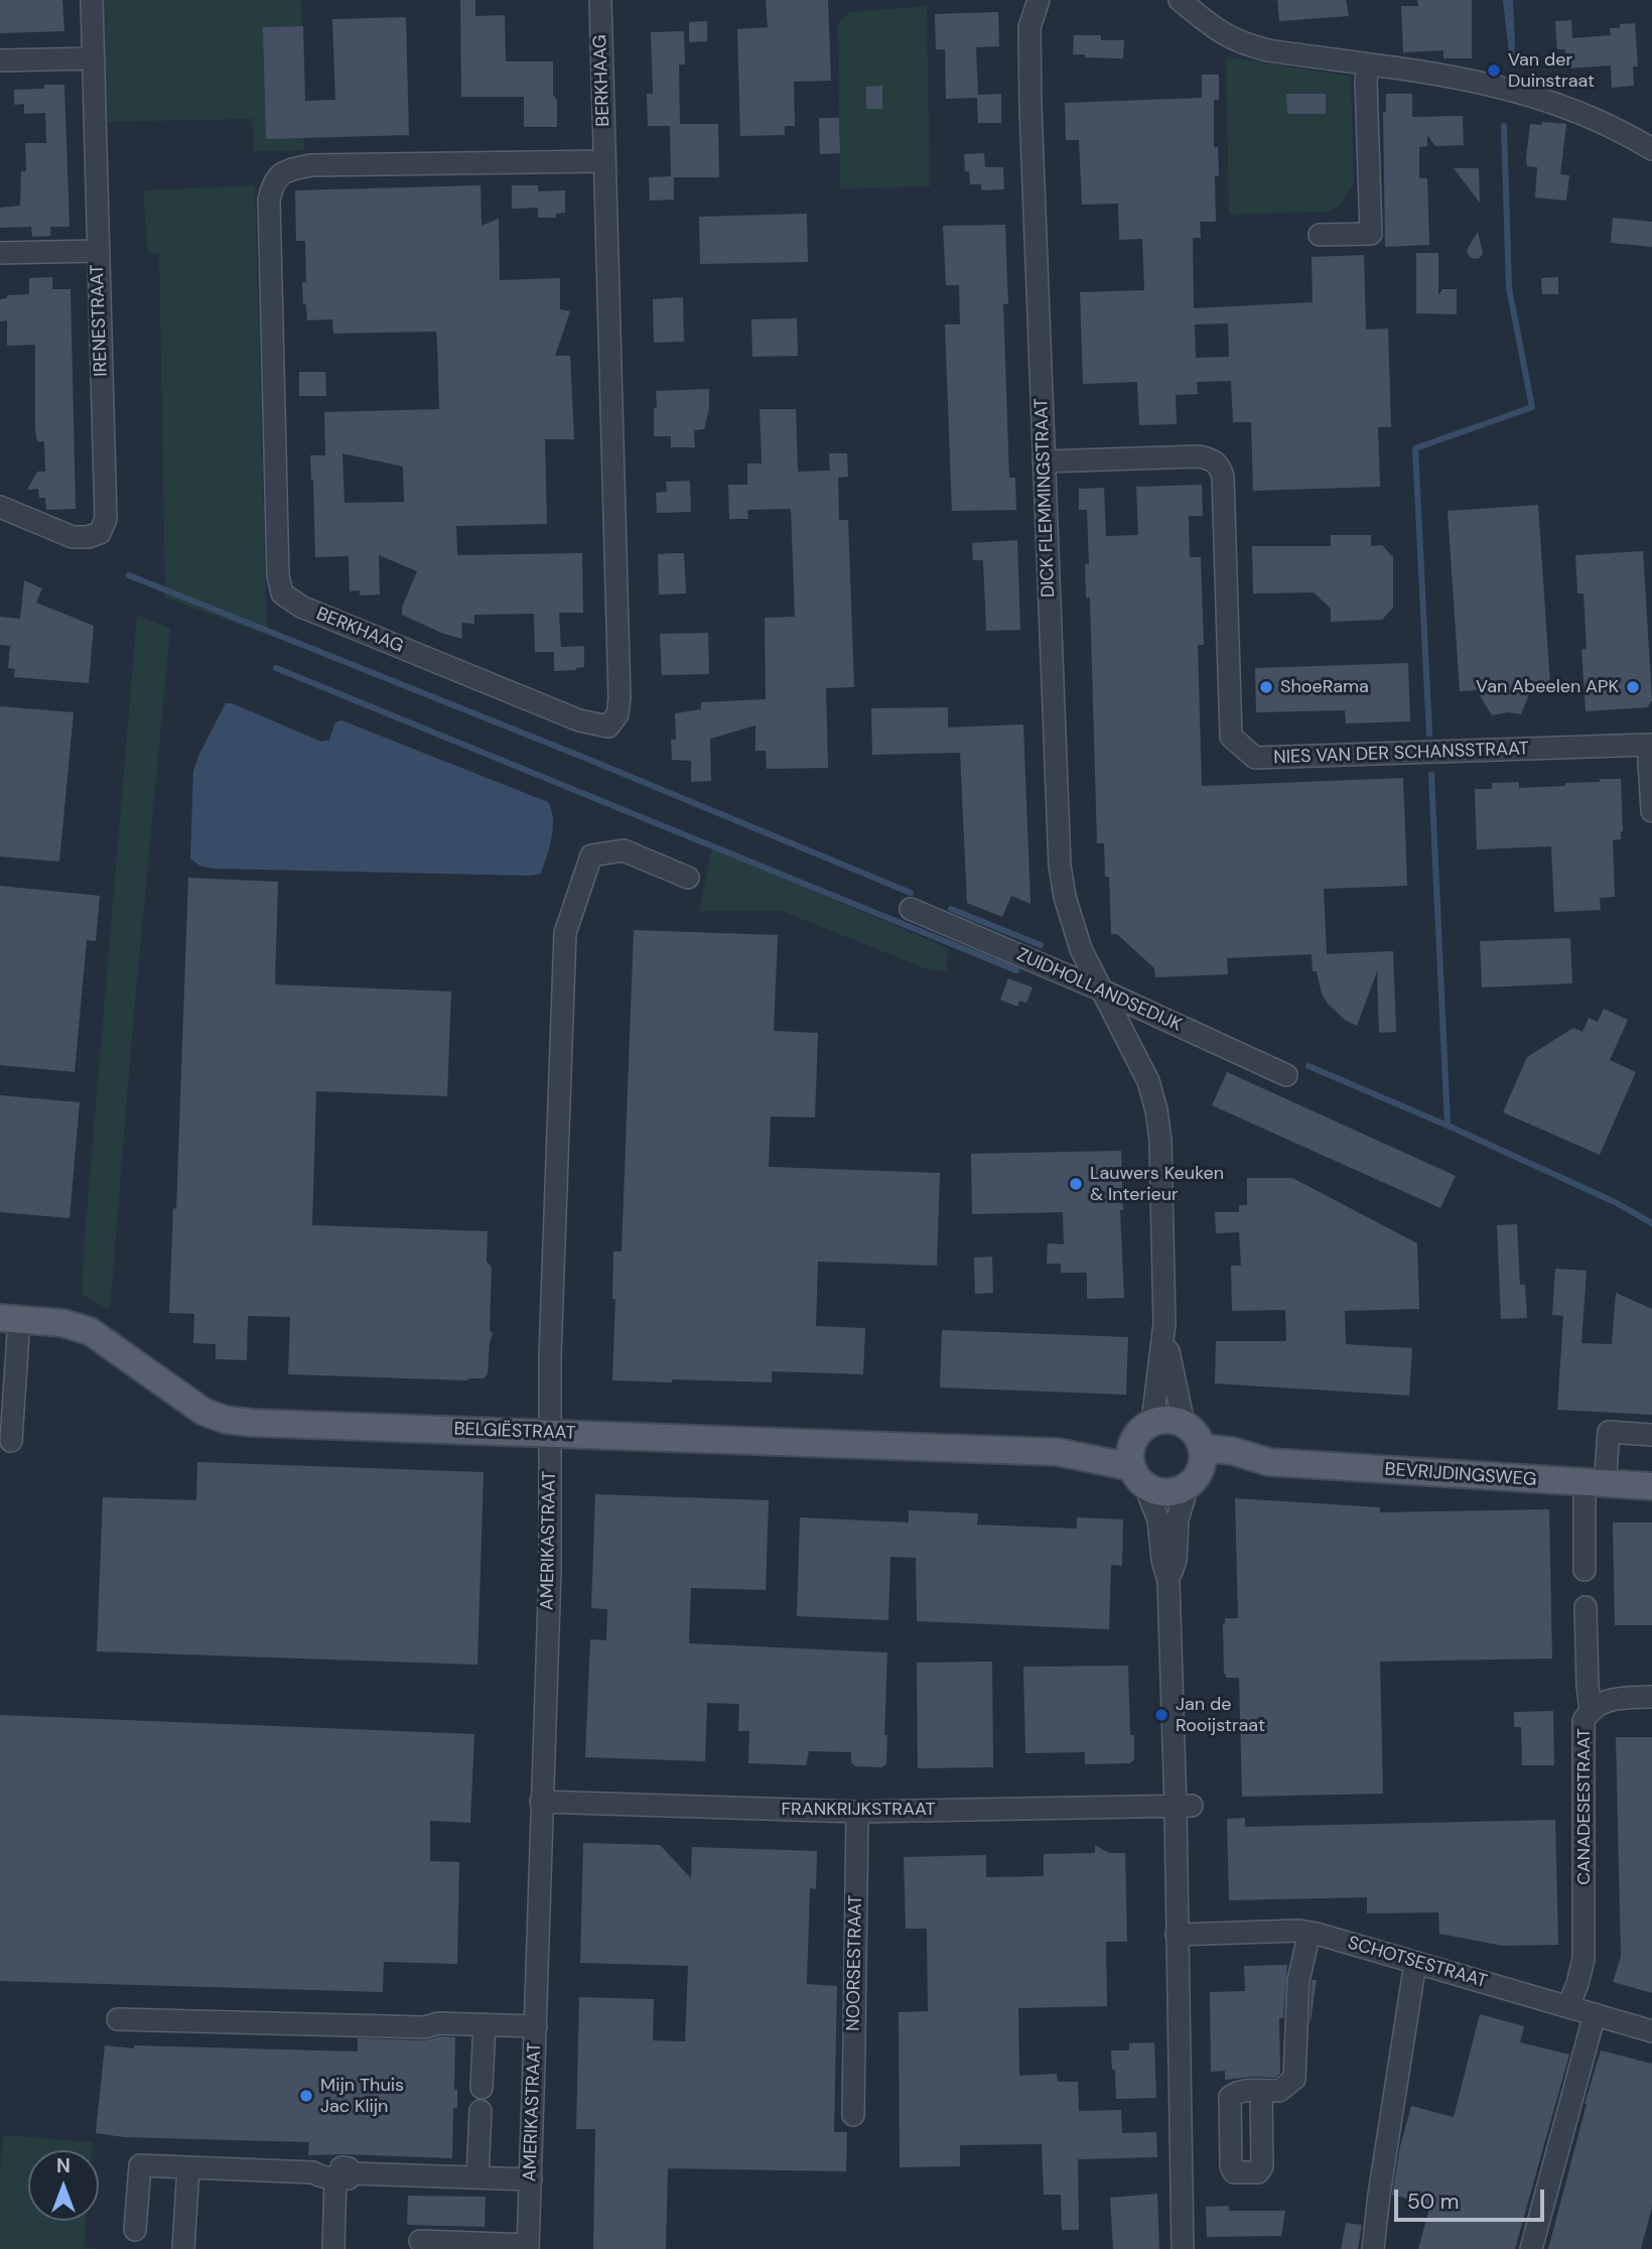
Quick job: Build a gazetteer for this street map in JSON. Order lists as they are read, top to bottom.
{
  "streets": {
    "main road": ["BELGIËSTRAAT", "BEVRIJDINGSWEG"],
    "street": [
      "BERKHAAG",
      "IRENESTRAAT",
      "DICK FLEMMINGSTRAAT",
      "NIES VAN DER SCHANSSTRAAT",
      "ZUIDHOLLANDSEDIJK",
      "AMERIKASTRAAT",
      "CANADESESTRAAT",
      "FRANKRIJKSTRAAT",
      "NOORSESTRAAT",
      "SCHOTSESTRAAT"
    ]
  },
  "crossings": [
    ["DICK FLEMMINGSTRAAT", "NIES VAN DER SCHANSSTRAAT"],
    ["DICK FLEMMINGSTRAAT", "ZUIDHOLLANDSEDIJK"],
    ["BELGIËSTRAAT", "BEVRIJDINGSWEG"],
    ["BELGIËSTRAAT", "AMERIKASTRAAT"],
    ["AMERIKASTRAAT", "FRANKRIJKSTRAAT"],
    ["CANADESESTRAAT", "SCHOTSESTRAAT"],
    ["FRANKRIJKSTRAAT", "NOORSESTRAAT"]
  ],
  "places": [
    "Van der Duinstraat",
    "ShoeRama",
    "Van Abeelen APK",
    "Lauwers Keuken & Interieur",
    "Jan de Rooijstraat",
    "Mijn Thuis Jac Klijn"
  ],
  "scale_bar": "50 m",
  "north": "top"
}
